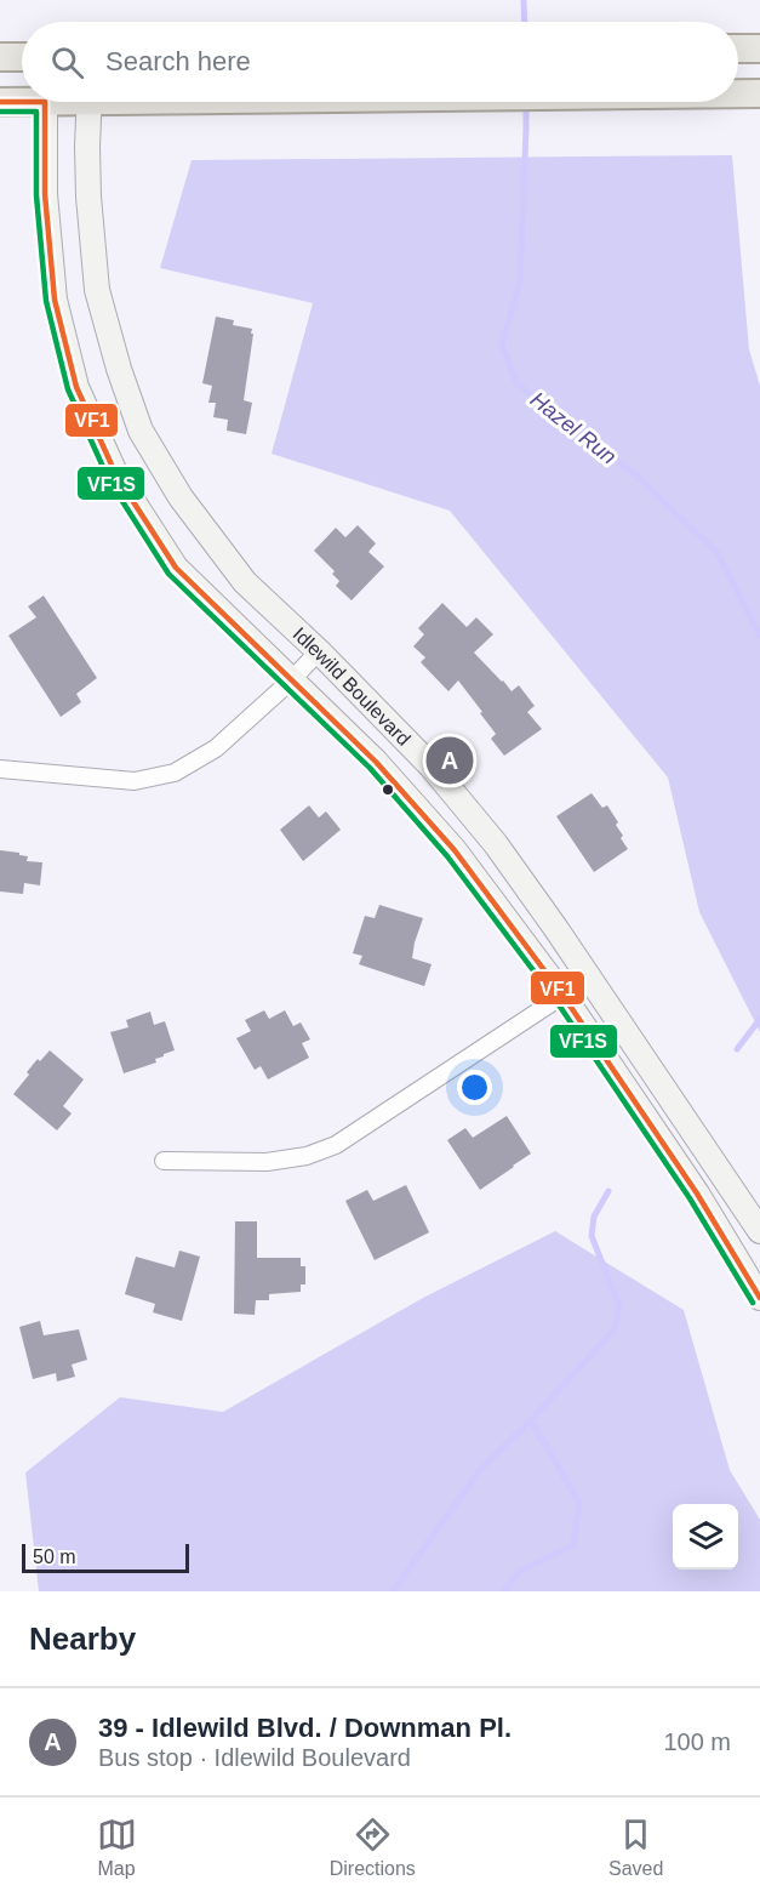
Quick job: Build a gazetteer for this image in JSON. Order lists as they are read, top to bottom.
{
  "streets": {
    "street": ["Idlewild Boulevard"]
  },
  "water": ["Hazel Run"],
  "lines": ["transit line VF1", "transit line VF1S"],
  "scale_bar": "50 m",
  "page": {
    "search": "Search here",
    "pins": "A",
    "scale": "50 m",
    "heading": "Nearby",
    "list": [
      {
        "mark": "A",
        "name": "39 - Idlewild Blvd. / Downman Pl.",
        "note": "Bus stop · Idlewild Boulevard",
        "value": "100 m"
      }
    ],
    "nav": ["Map", "Directions", "Saved"]
  }
}
